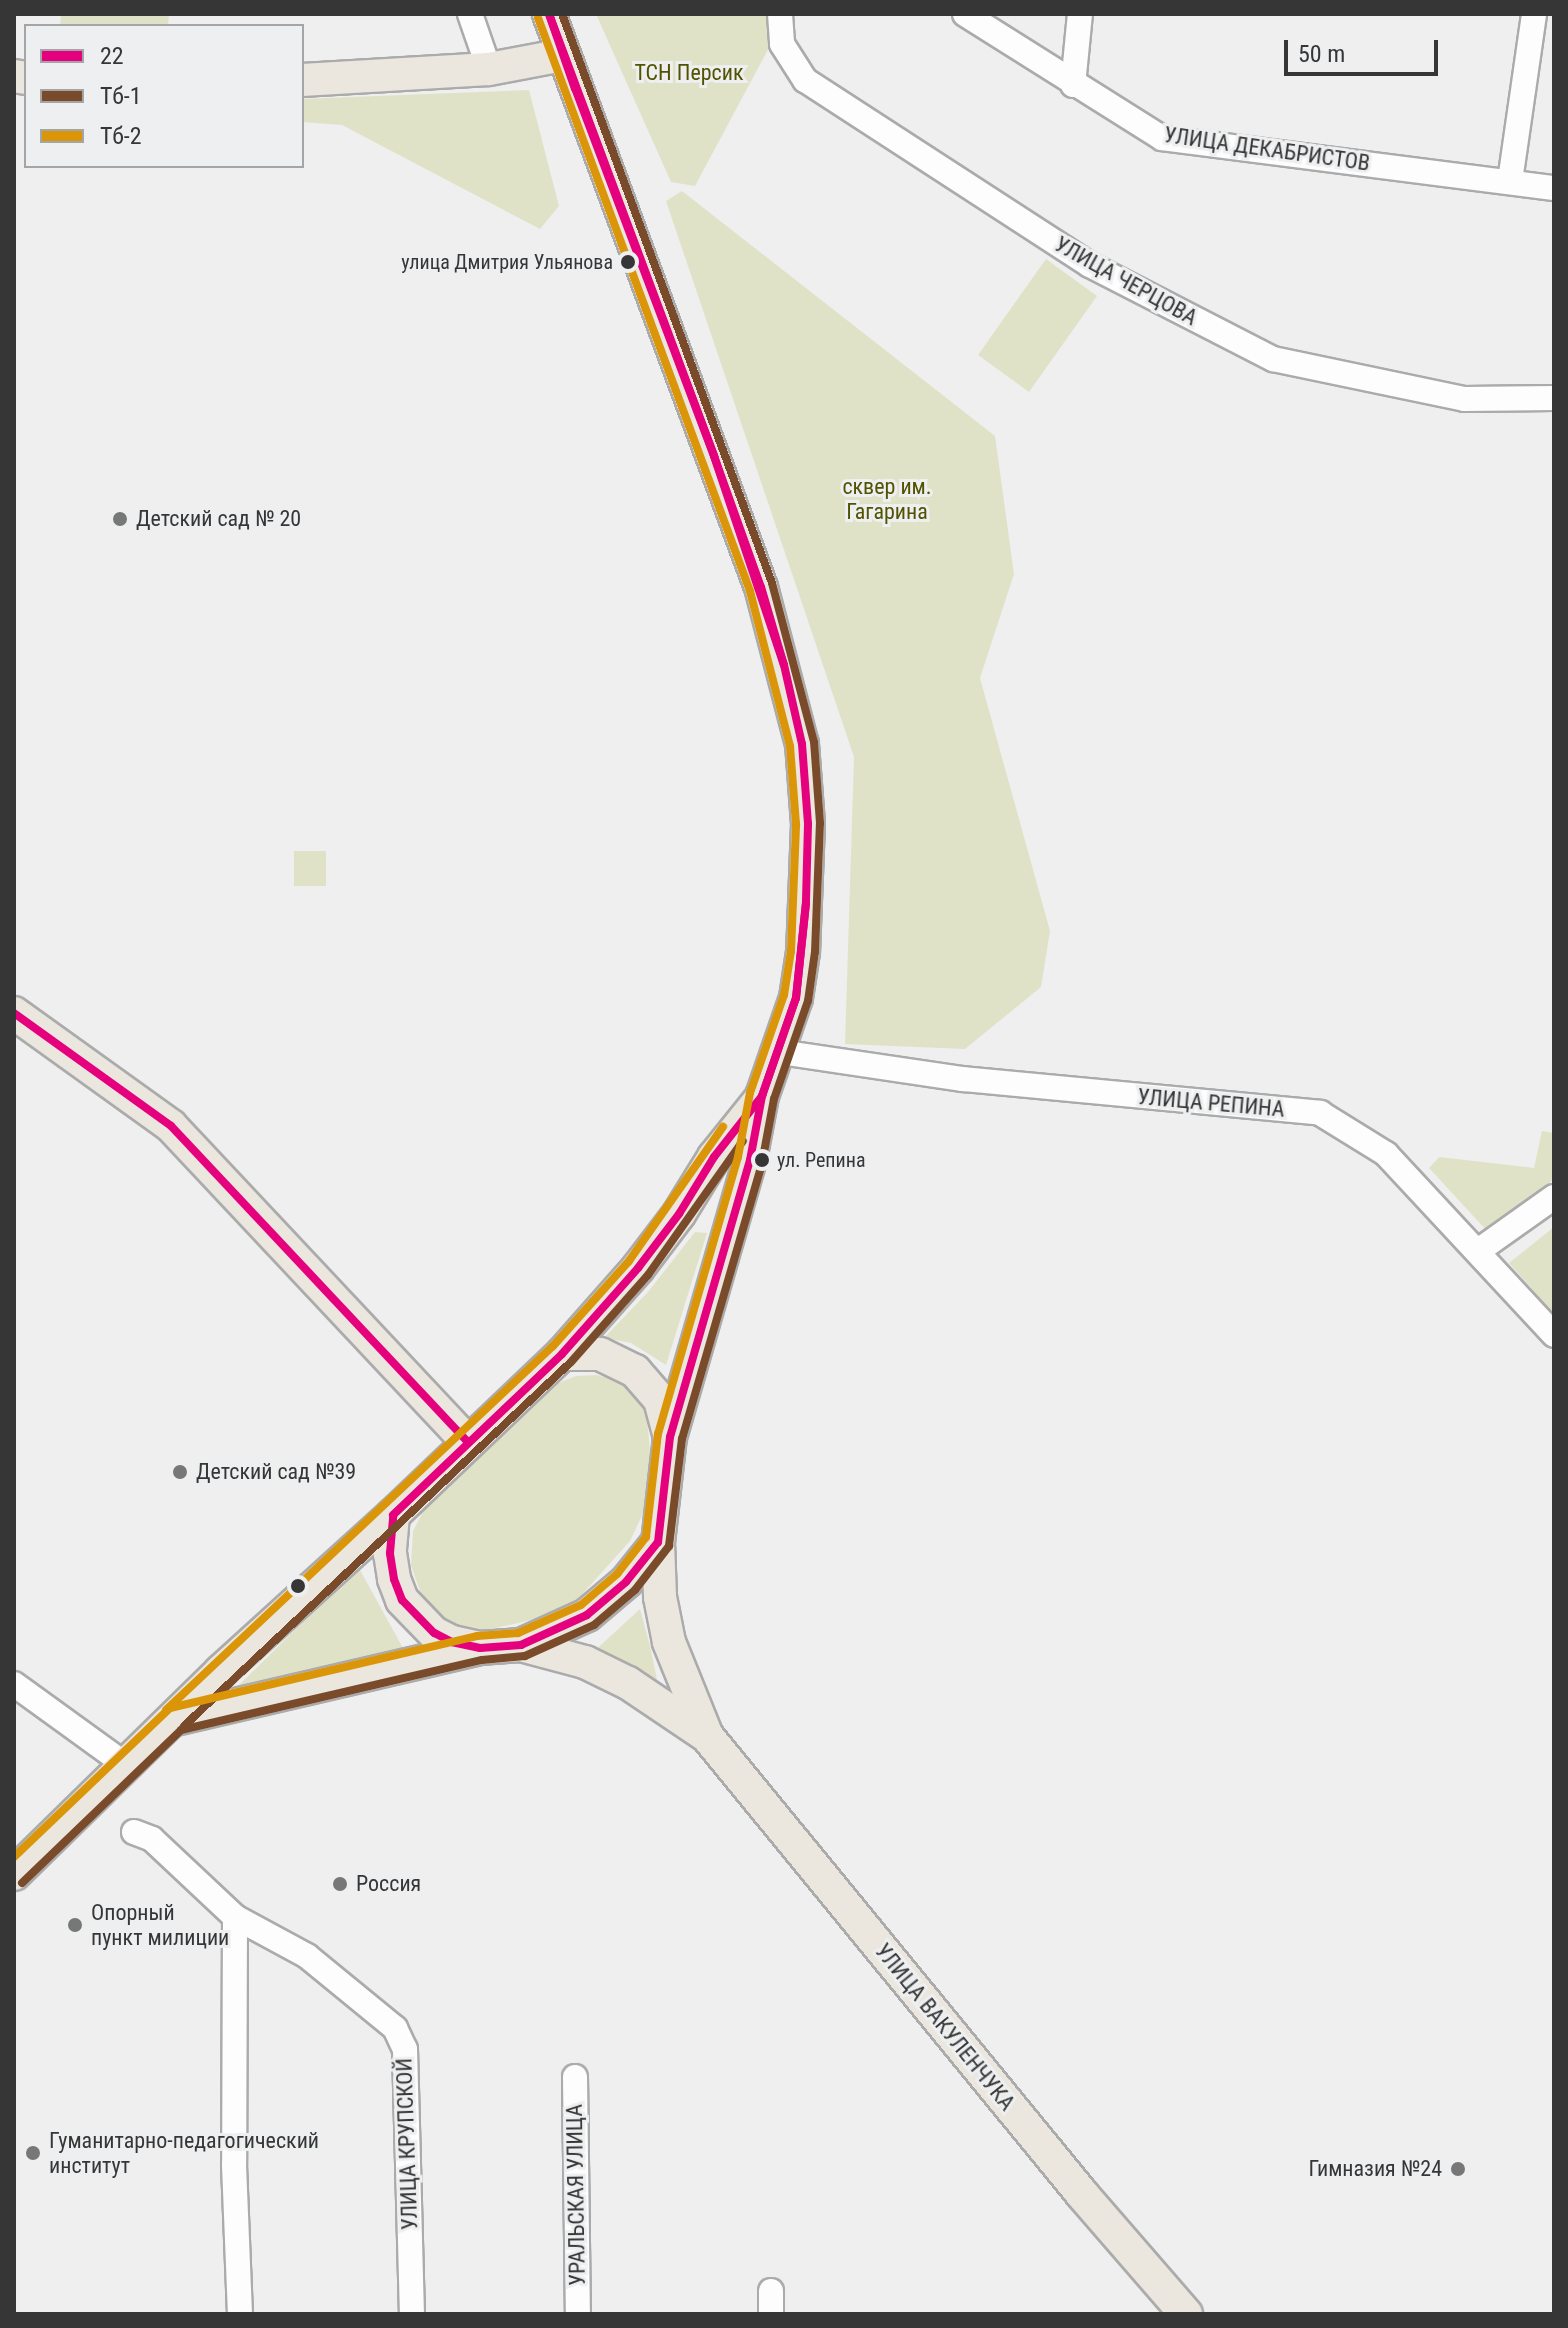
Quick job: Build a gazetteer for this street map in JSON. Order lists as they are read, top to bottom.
{
  "streets": {
    "main road": ["УЛИЦА ВАКУЛЕНЧУКА"],
    "street": [
      "УЛИЦА ДЕКАБРИСТОВ",
      "УЛИЦА ЧЕРЦОВА",
      "УЛИЦА РЕПИНА",
      "УЛИЦА КРУПСКОЙ",
      "УРАЛЬСКАЯ УЛИЦА"
    ]
  },
  "parks": ["ТСН Персик", "сквер им. Гагарина"],
  "places": [
    "улица Дмитрия Ульянова",
    "Детский сад № 20",
    "ул. Репина",
    "Детский сад №39",
    "Россия",
    "Опорный пункт милиции",
    "Гуманитарно-педагогический институт",
    "Гимназия №24"
  ],
  "lines": ["transit line 22", "transit line Тб-1", "transit line Тб-2"],
  "legend": ["22", "Тб-1", "Тб-2"],
  "scale_bar": "50 m"
}
